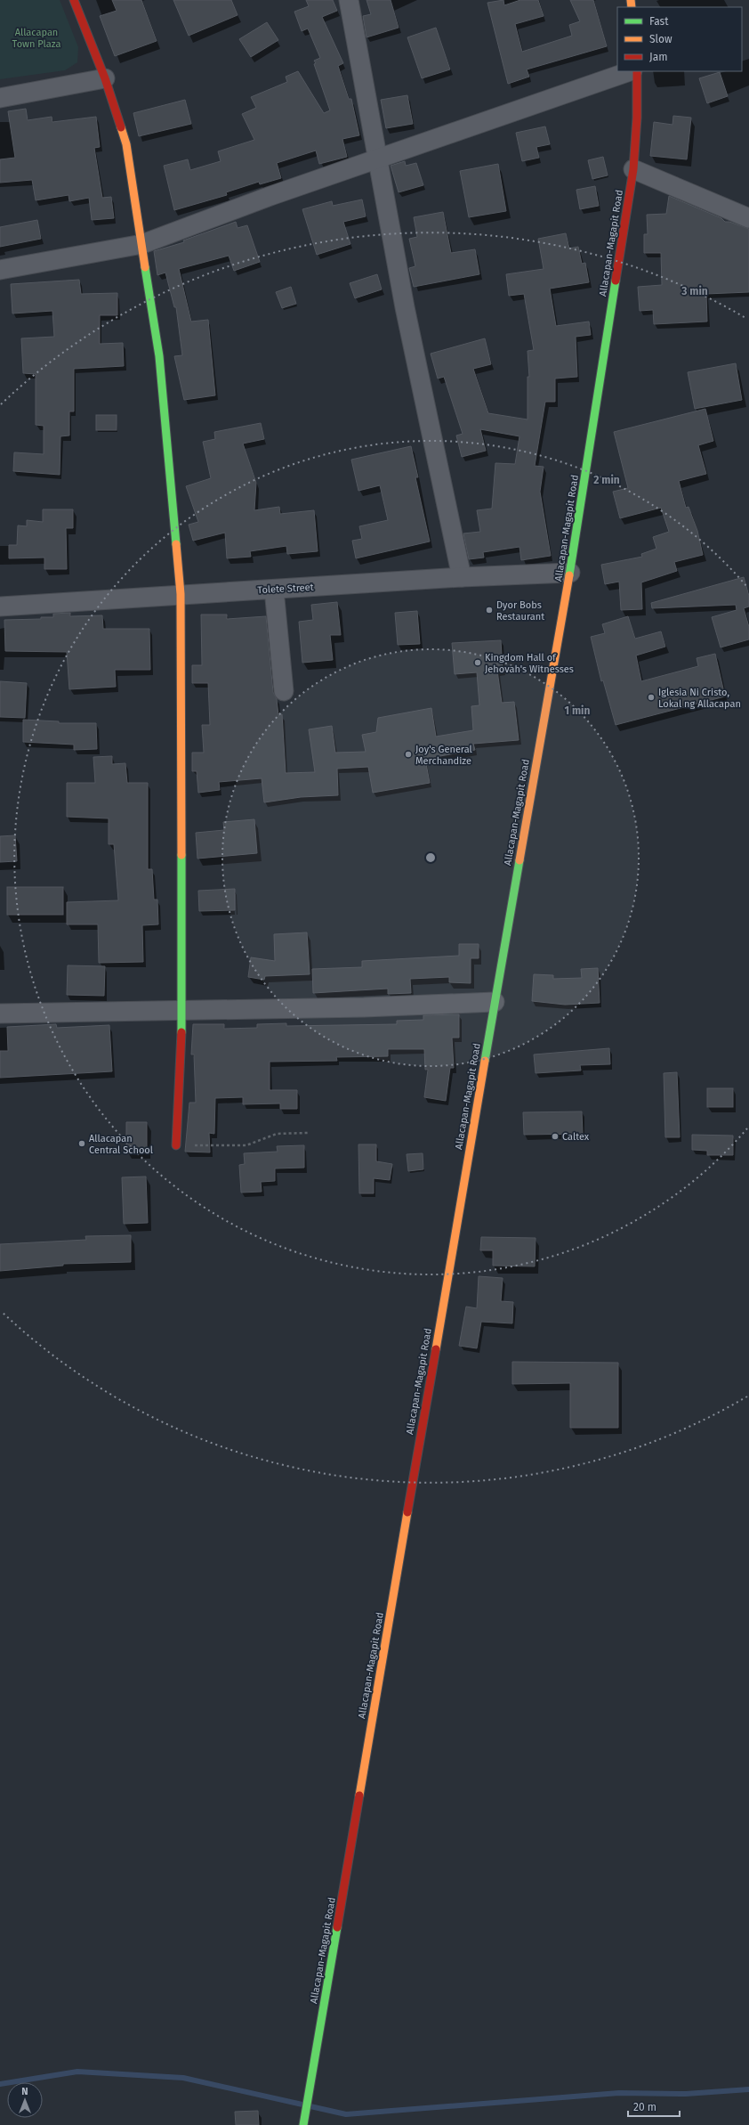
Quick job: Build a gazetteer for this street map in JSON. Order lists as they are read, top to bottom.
{
  "streets": {
    "main road": ["Allacapan-Magapit Road"],
    "street": ["Tolete Street"]
  },
  "crossings": [
    ["Allacapan-Magapit Road", "Tolete Street"]
  ],
  "parks": ["Allacapan Town Plaza"],
  "places": [
    "Dyor Bobs Restaurant",
    "Kingdom Hall of Jehovah's Witnesses",
    "Iglesia Ni Cristo, Lokal ng Allacapan",
    "Joy's General Merchandize",
    "Caltex",
    "Allacapan Central School"
  ],
  "legend": ["Fast", "Slow", "Jam"],
  "scale_bar": "20 m",
  "north": "top",
  "rings": ["3 min", "2 min", "1 min"]
}
